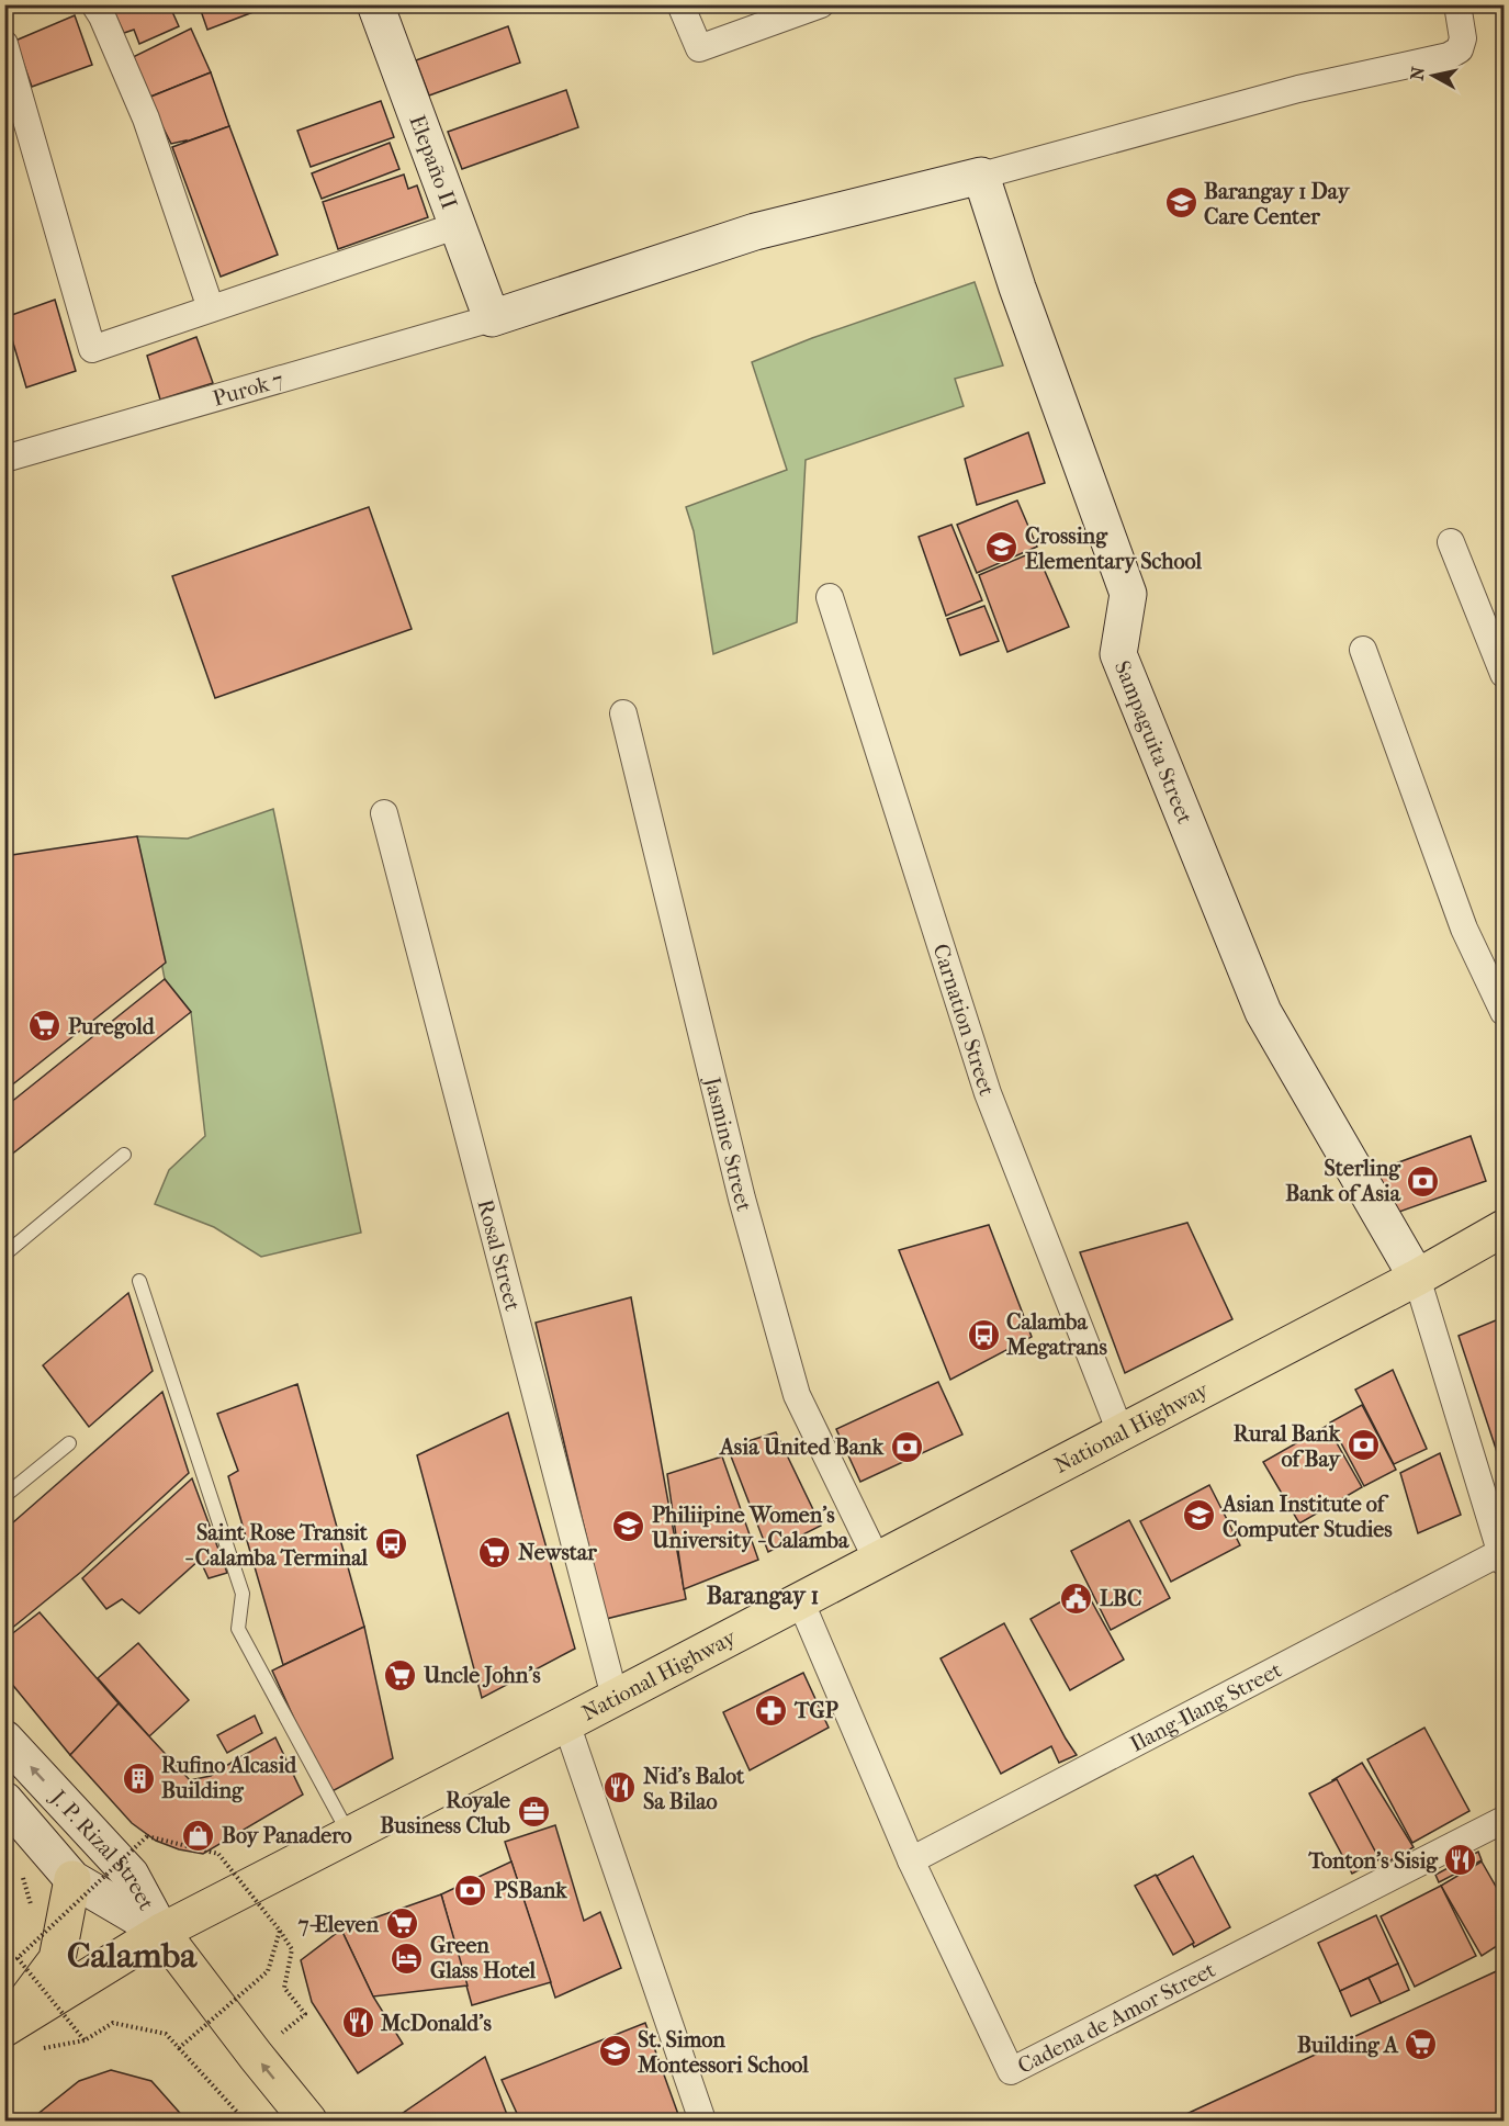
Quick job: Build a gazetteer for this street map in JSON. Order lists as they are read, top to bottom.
{
  "streets": {
    "main road": ["National Highway"],
    "street": [
      "Elepaño II",
      "Purok 7",
      "Sampaguita Street",
      "Carnation Street",
      "Jasmine Street",
      "Rosal Street",
      "Ilang-Ilang Street",
      "J. P. Rizal Street",
      "Cadena de Amor Street"
    ]
  },
  "crossings": [
    ["Elepaño II", "Purok 7"],
    ["Sampaguita Street", "National Highway"],
    ["Carnation Street", "National Highway"],
    ["Jasmine Street", "National Highway"],
    ["Rosal Street", "National Highway"],
    ["National Highway", "J. P. Rizal Street"],
    ["National Highway", "Cadena de Amor Street"],
    ["Ilang-Ilang Street", "Cadena de Amor Street"]
  ],
  "districts": ["Barangay 1", "Calamba"],
  "places": {
    "school or university": [
      "Barangay 1 Day Care Center",
      "Crossing Elementary School",
      "Asian Institute of Computer Studies",
      "Philiipine Women's University - Calamba",
      "St. Simon Montessori School"
    ],
    "supermarket": [
      "Puregold",
      "Newstar",
      "Uncle John's",
      "7-Eleven",
      "Building A"
    ],
    "bank": [
      "Sterling Bank of Asia",
      "Rural Bank of Bay",
      "Asia United Bank",
      "PSBank"
    ],
    "bus stop": ["Calamba Megatrans", "Saint Rose Transit - Calamba Terminal"],
    "public building": ["LBC"],
    "pharmacy": ["TGP"],
    "building": ["Rufino Alcasid Building"],
    "restaurant": ["Nid's Balot Sa Bilao", "Tonton's Sisig", "McDonald's"],
    "office": ["Royale Business Club"],
    "shop": ["Boy Panadero"],
    "hotel": ["Green Glass Hotel"]
  },
  "north": "left"
}
